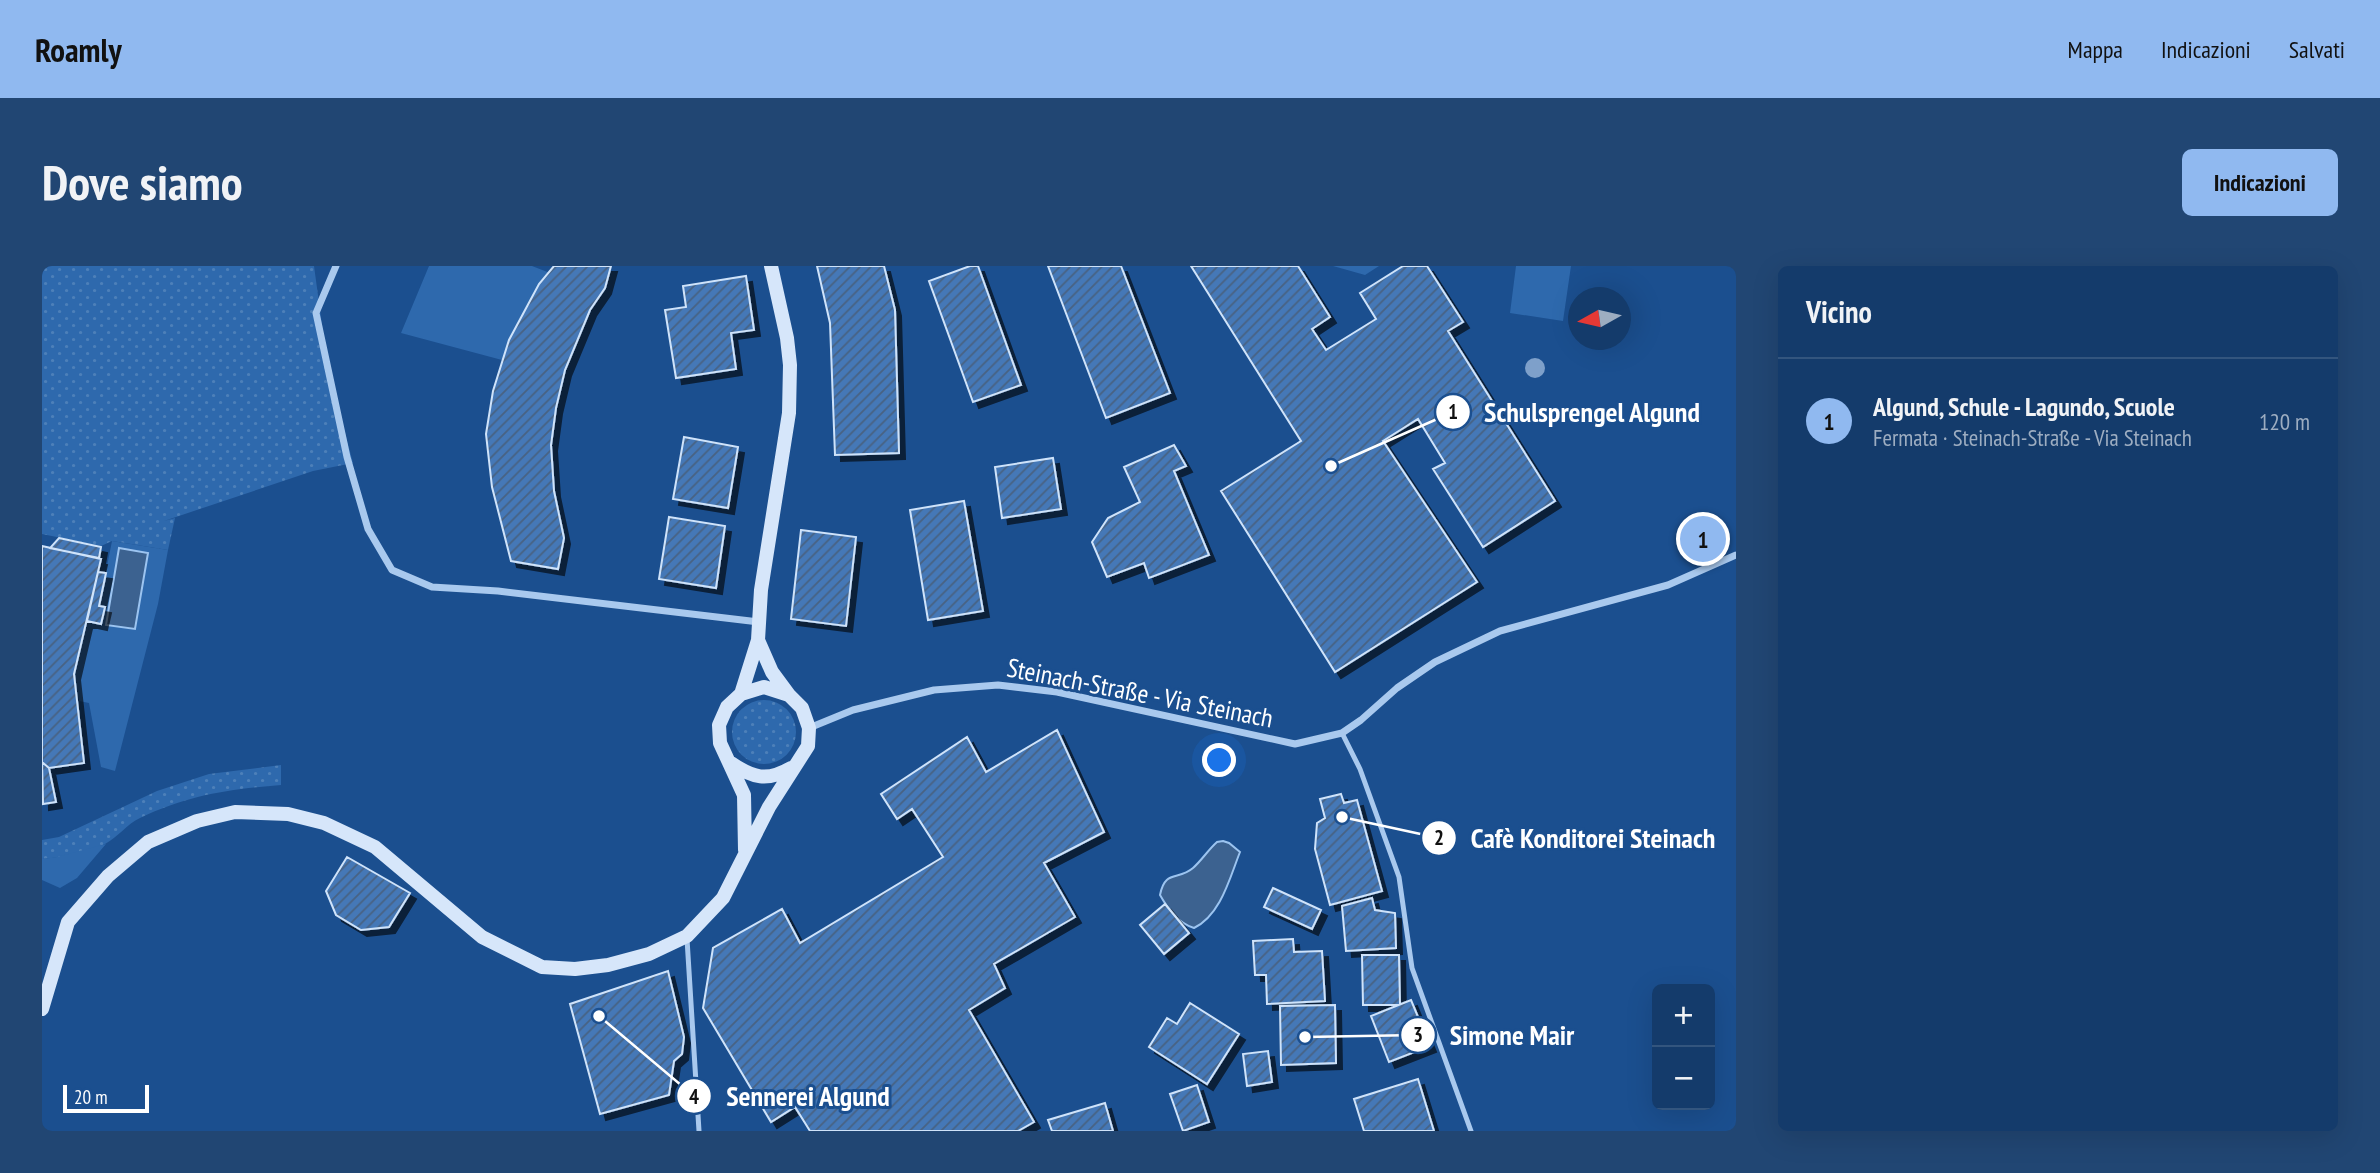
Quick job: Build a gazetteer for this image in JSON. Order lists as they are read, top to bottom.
{
  "streets": {
    "street": ["Steinach-Straße - Via Steinach"]
  },
  "places": [
    "Schulsprengel Algund",
    "Cafè Konditorei Steinach",
    "Sennerei Algund",
    "Simone Mair"
  ],
  "scale_bar": "20 m",
  "north": "left",
  "page": {
    "header": "Roamly",
    "nav": ["Mappa", "Indicazioni", "Salvati"],
    "buttons": "Indicazioni",
    "title": "Dove siamo",
    "heading": "Vicino",
    "list": [
      {
        "mark": "1",
        "name": "Algund, Schule - Lagundo, Scuole",
        "note": "Fermata · Steinach-Straße - Via Steinach",
        "value": "120 m"
      }
    ],
    "pins": "1",
    "map_buttons": ["+", "−"],
    "scale": "20 m"
  }
}
